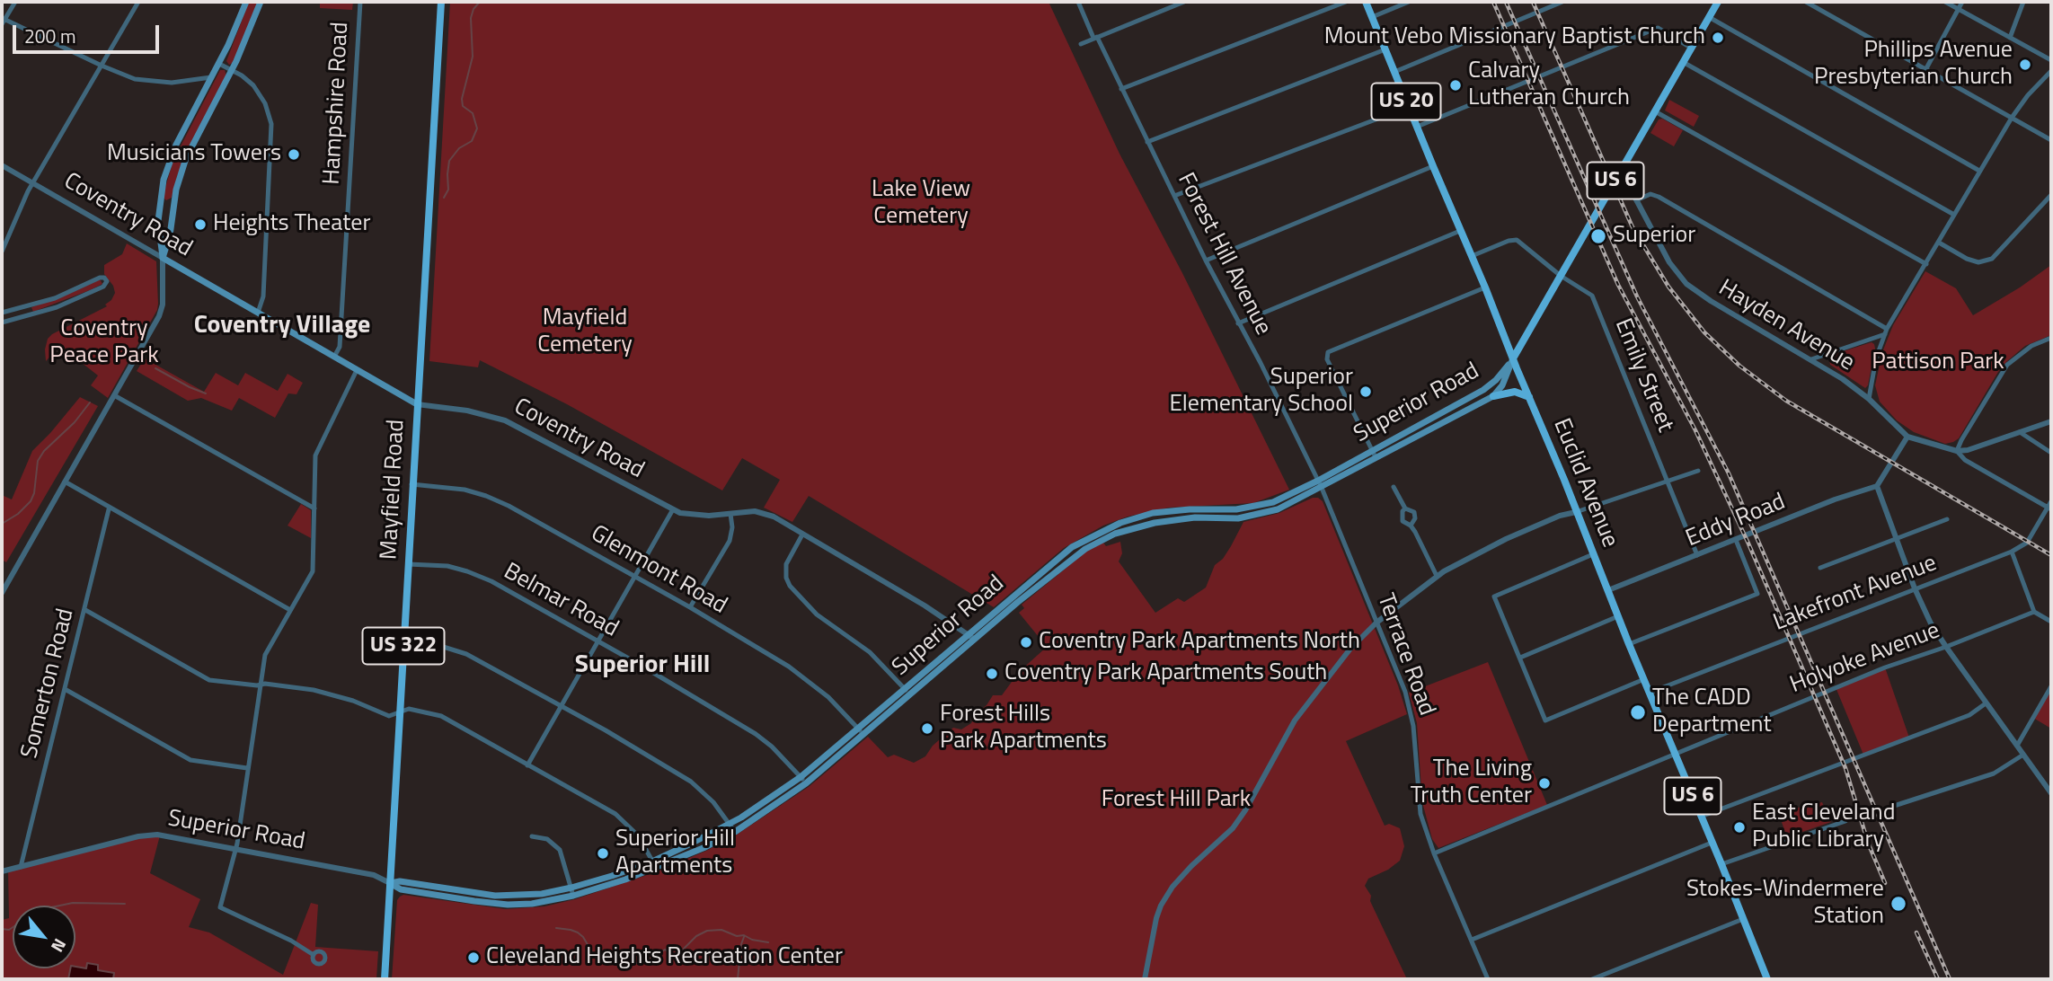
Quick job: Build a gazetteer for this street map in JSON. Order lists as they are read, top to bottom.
{
  "streets": {
    "main road": [
      "US 20",
      "US 6",
      "Coventry Road",
      "Superior Road",
      "Euclid Avenue",
      "Mayfield Road",
      "US 322"
    ],
    "street": [
      "Hampshire Road",
      "Forest Hill Avenue",
      "Hayden Avenue",
      "Emily Street",
      "Eddy Road",
      "Glenmont Road",
      "Lakefront Avenue",
      "Belmar Road",
      "Terrace Road",
      "Holyoke Avenue",
      "Somerton Road"
    ]
  },
  "crossings": [
    ["Hampshire Road", "Coventry Road"],
    ["US 6", "Hayden Avenue"],
    ["US 6", "Emily Street"],
    ["US 6", "Superior Road"],
    ["US 6", "Euclid Avenue"],
    ["Coventry Road", "Superior Road"],
    ["Coventry Road", "Mayfield Road"],
    ["Forest Hill Avenue", "Superior Road"],
    ["Forest Hill Avenue", "Terrace Road"],
    ["Emily Street", "Euclid Avenue"],
    ["Emily Street", "Eddy Road"],
    ["Superior Road", "Euclid Avenue"],
    ["Superior Road", "Mayfield Road"],
    ["Superior Road", "Glenmont Road"],
    ["Superior Road", "Belmar Road"],
    ["Superior Road", "Terrace Road"],
    ["Superior Road", "Somerton Road"],
    ["Euclid Avenue", "Eddy Road"],
    ["Euclid Avenue", "Lakefront Avenue"],
    ["Euclid Avenue", "Holyoke Avenue"],
    ["Mayfield Road", "Glenmont Road"],
    ["Mayfield Road", "Belmar Road"],
    ["Terrace Road", "Holyoke Avenue"]
  ],
  "districts": ["Coventry Village", "Superior Hill"],
  "parks": [
    "Lake View Cemetery",
    "Mayfield Cemetery",
    "Coventry Peace Park",
    "Pattison Park",
    "Forest Hill Park"
  ],
  "places": [
    "Mount Vebo Missionary Baptist Church",
    "Phillips Avenue Presbyterian Church",
    "Calvary Lutheran Church",
    "Musicians Towers",
    "Heights Theater",
    "Superior",
    "Superior Elementary School",
    "Coventry Park Apartments North",
    "Coventry Park Apartments South",
    "The CADD Department",
    "Forest Hills Park Apartments",
    "The Living Truth Center",
    "East Cleveland Public Library",
    "Superior Hill Apartments",
    "Stokes-Windermere Station",
    "Cleveland Heights Recreation Center"
  ],
  "scale_bar": "200 m",
  "north": "bottom right"
}
